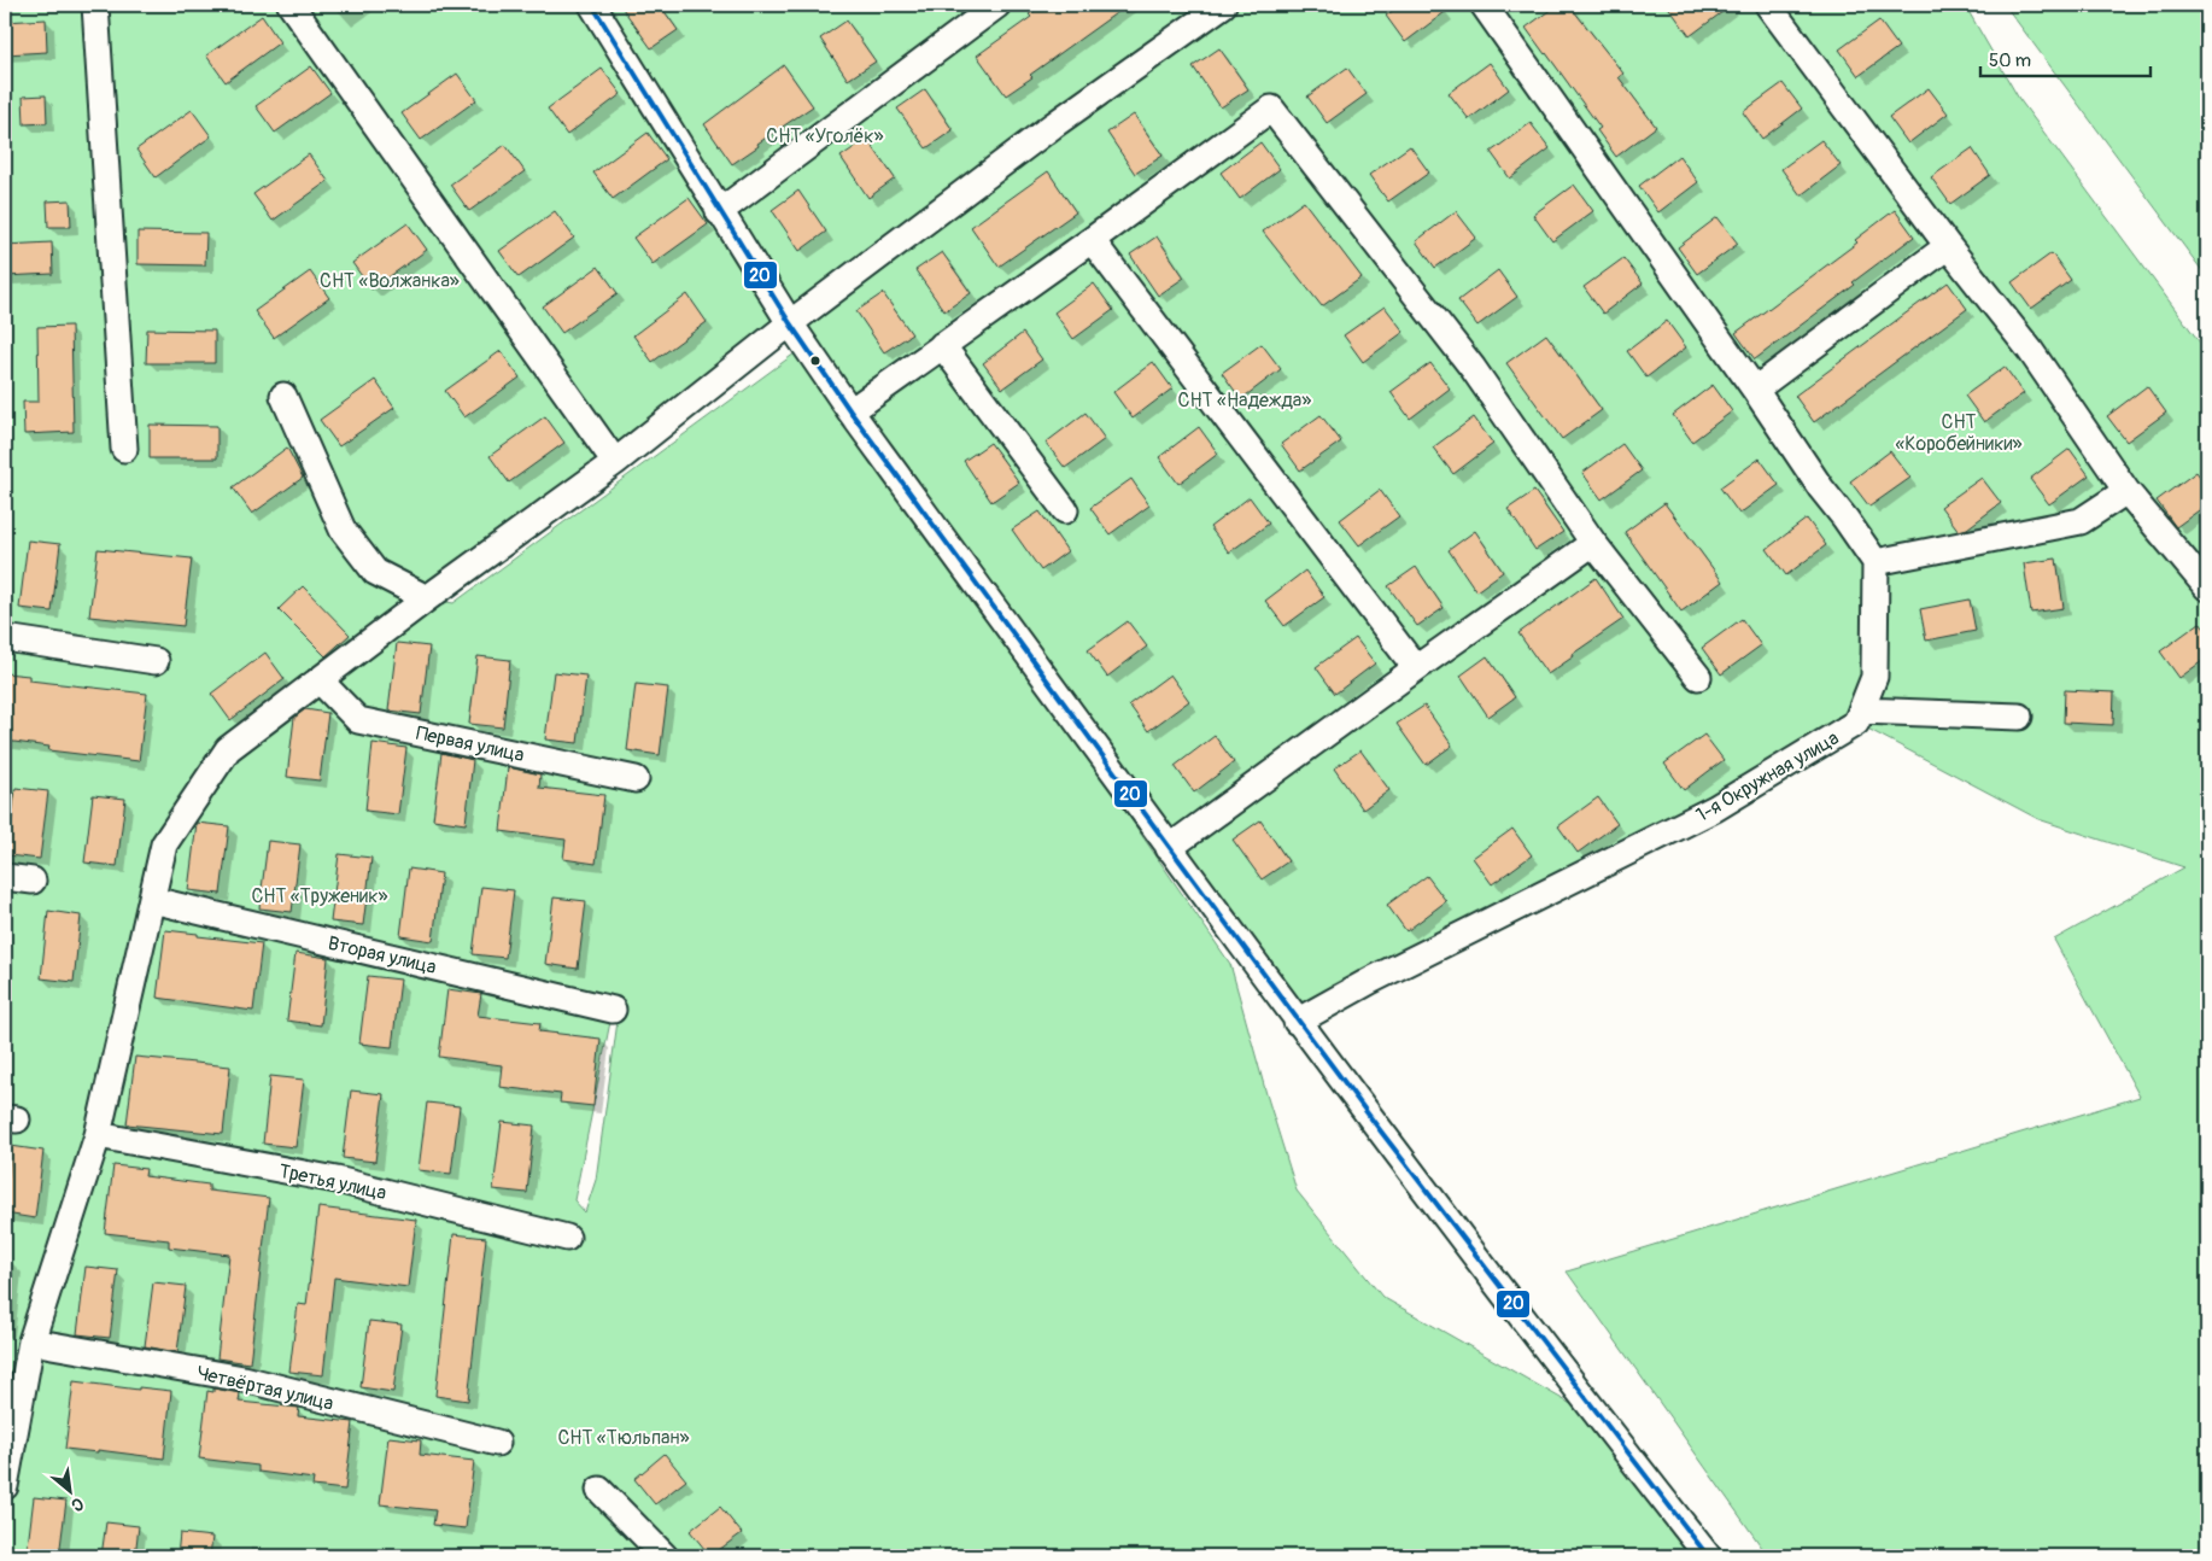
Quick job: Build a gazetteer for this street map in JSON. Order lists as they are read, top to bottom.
{
  "streets": {
    "street": [
      "Первая улица",
      "1-я Окружная улица",
      "Вторая улица",
      "Третья улица",
      "Четвёртая улица"
    ]
  },
  "parks": [
    "СНТ «Уголёк»",
    "СНТ «Волжанка»",
    "СНТ «Надежда»",
    "СНТ «Коробейники»",
    "СНТ «Труженик»",
    "СНТ «Тюльпан»"
  ],
  "lines": ["transit line 20"],
  "scale_bar": "50 m",
  "north": "bottom right"
}
